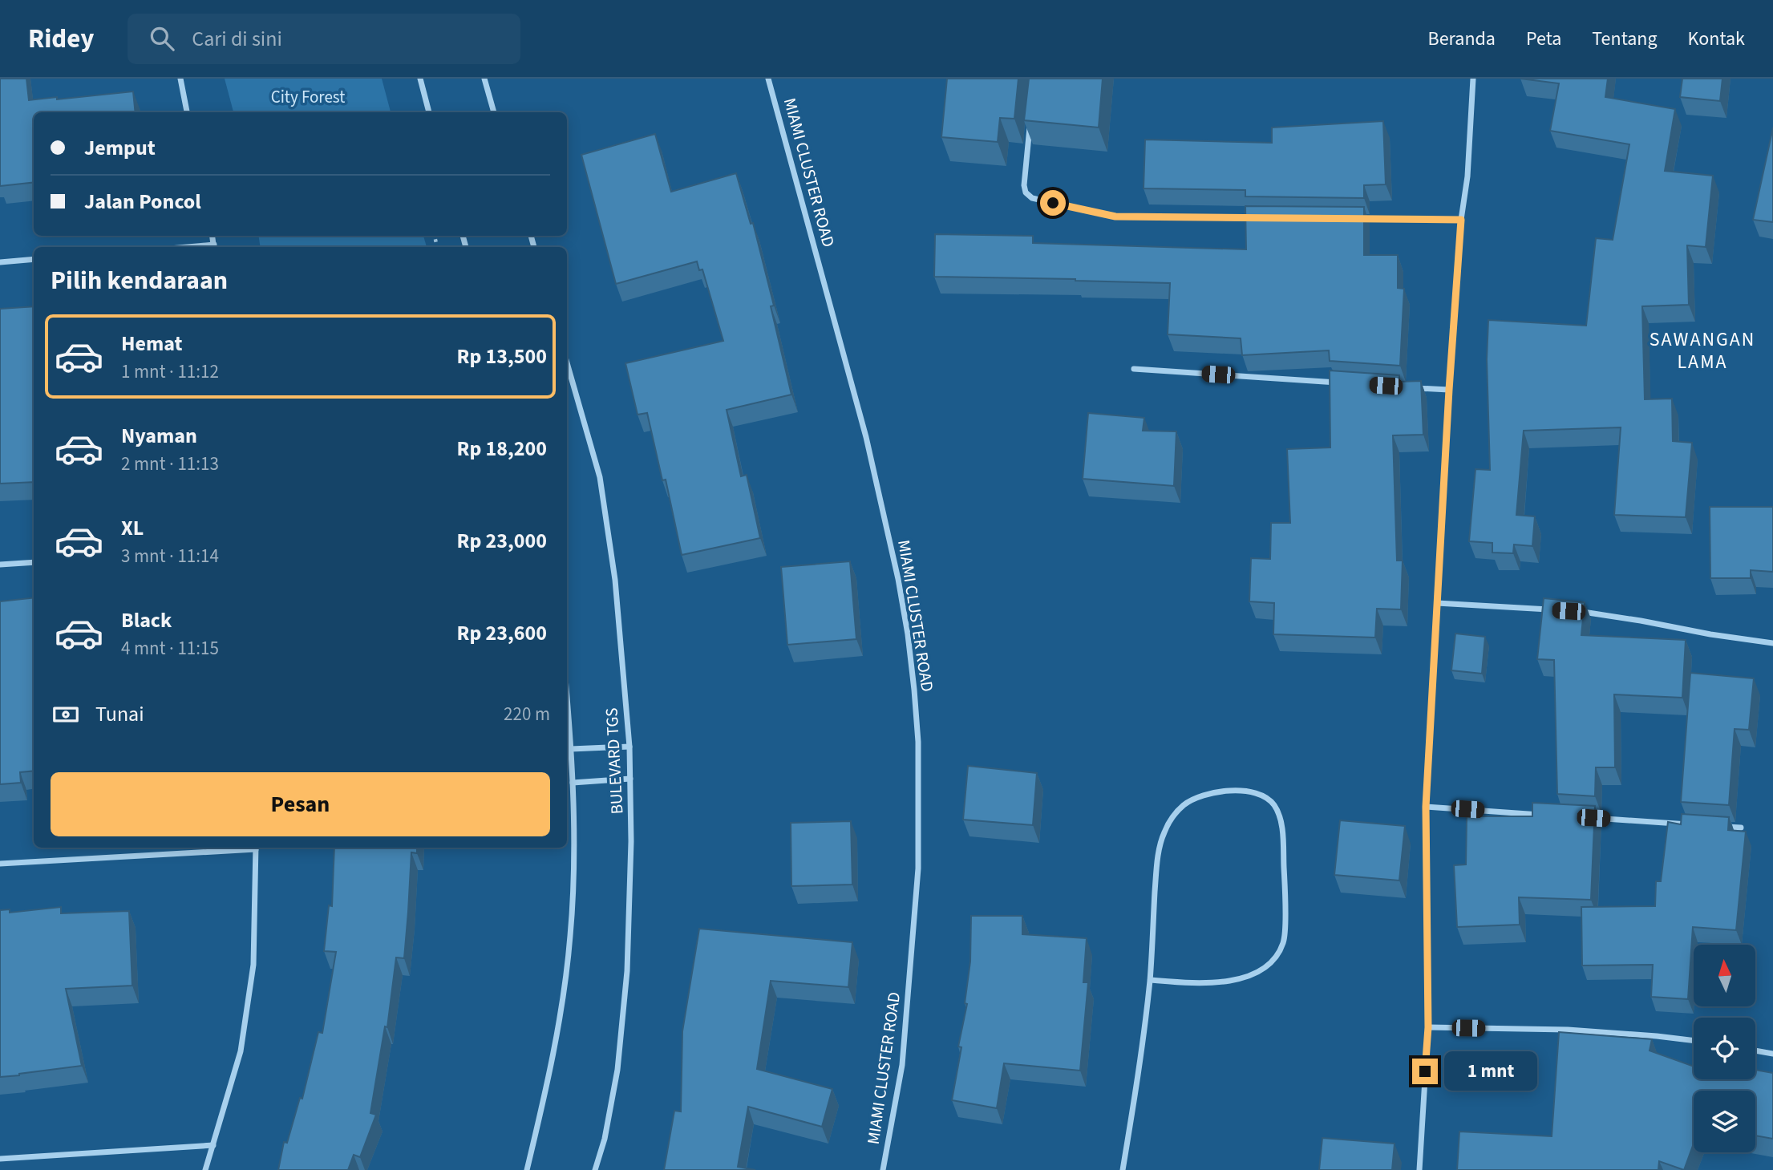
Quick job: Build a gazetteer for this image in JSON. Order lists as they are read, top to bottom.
{
  "streets": {
    "street": ["MIAMI CLUSTER ROAD", "BULEVARD TGS"]
  },
  "districts": ["SAWANGAN LAMA"],
  "parks": ["City Forest"],
  "north": "top",
  "page": {
    "header": "Ridey",
    "search": "Cari di sini",
    "nav": [
      "Beranda",
      "Peta",
      "Tentang",
      "Kontak"
    ],
    "banner": ["Jemput", "Jalan Poncol"],
    "heading": "Pilih kendaraan",
    "list": [
      {
        "name": "Hemat",
        "note": "1 mnt · 11:12",
        "value": "Rp 13,500"
      },
      {
        "name": "Nyaman",
        "note": "2 mnt · 11:13",
        "value": "Rp 18,200"
      },
      {
        "name": "XL",
        "note": "3 mnt · 11:14",
        "value": "Rp 23,000"
      },
      {
        "name": "Black",
        "note": "4 mnt · 11:15",
        "value": "Rp 23,600"
      }
    ],
    "pay": ["Tunai", "220 m"],
    "buttons": "Pesan",
    "bubble": "1 mnt"
  }
}
